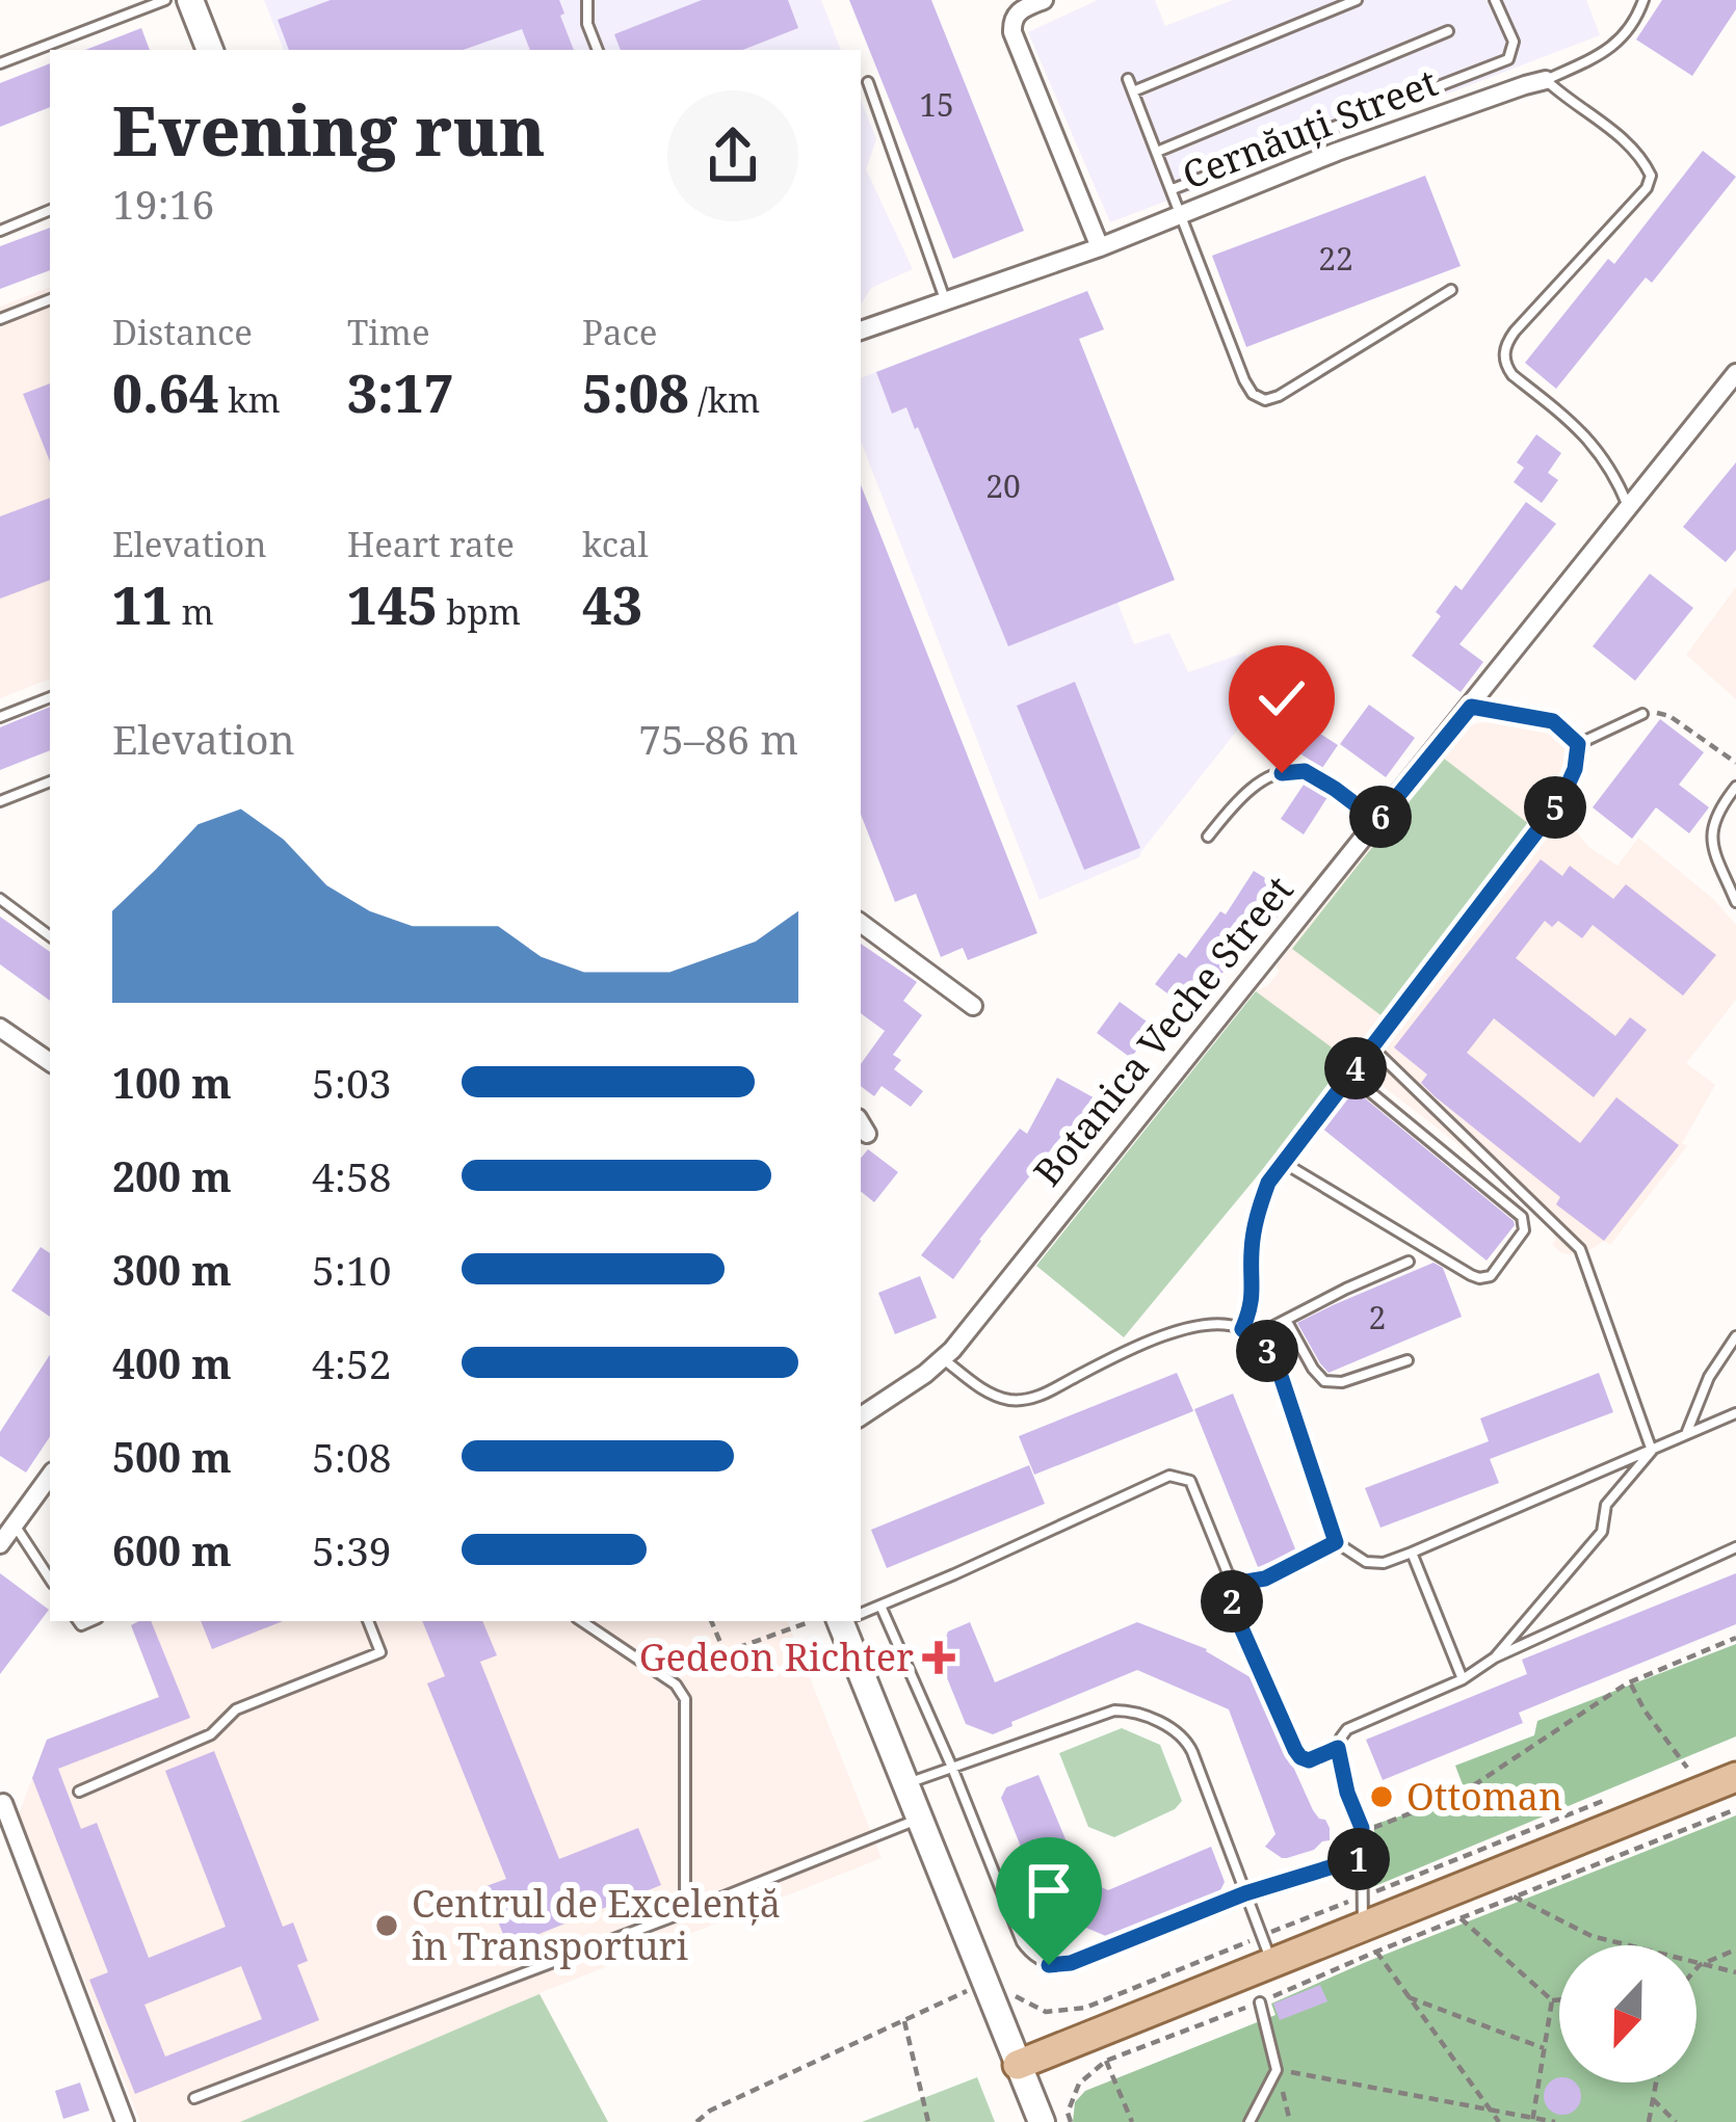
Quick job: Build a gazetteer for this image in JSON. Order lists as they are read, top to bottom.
{
  "streets": {
    "street": ["Cernăuți Street", "Botanica Veche Street"]
  },
  "places": {
    "health": ["Gedeon Richter"],
    "other": ["Ottoman", "Centrul de Excelență în Transporturi"]
  },
  "house_numbers": [
    "15",
    "22",
    "20",
    "2"
  ],
  "north": "bottom",
  "page": {
    "heading": ["Evening run", "19:16"],
    "stats": [
      ["Distance", "0.64 km"],
      ["Time", "3:17"],
      ["Pace", "5:08 /km"],
      ["Elevation", "11 m"],
      ["Heart rate", "145 bpm"],
      ["kcal", "43"]
    ],
    "chart": ["Elevation", "75–86 m"],
    "pins": [
      "5",
      "6",
      "4",
      "3",
      "2",
      "1"
    ],
    "list": [
      {
        "name": "100 m",
        "note": "5:03"
      },
      {
        "name": "200 m",
        "note": "4:58"
      },
      {
        "name": "300 m",
        "note": "5:10"
      },
      {
        "name": "400 m",
        "note": "4:52"
      },
      {
        "name": "500 m",
        "note": "5:08"
      },
      {
        "name": "600 m",
        "note": "5:39"
      }
    ]
  }
}
